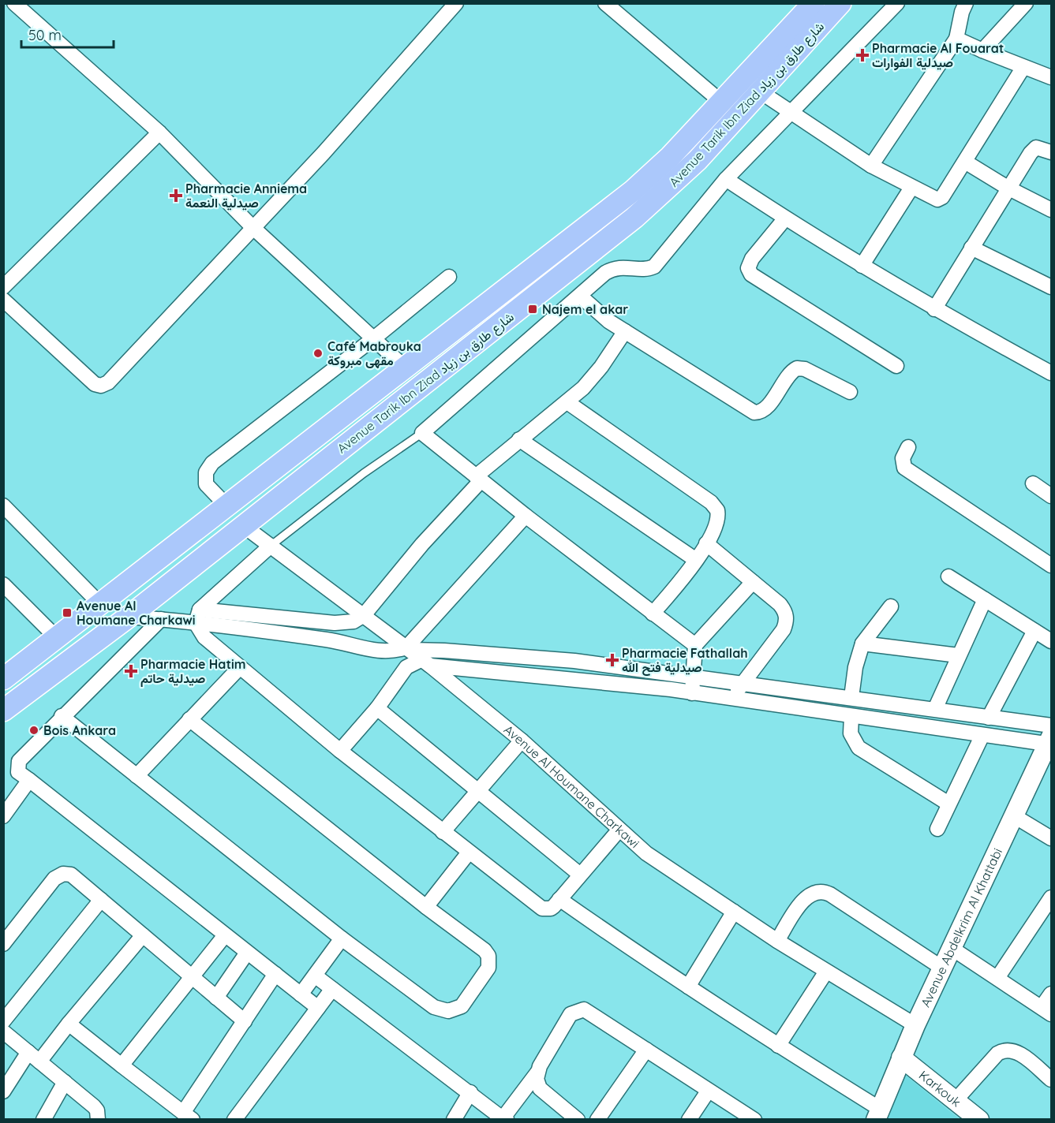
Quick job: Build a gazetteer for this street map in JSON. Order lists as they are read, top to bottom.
{
  "streets": {
    "main road": ["Avenue Tarik Ibn Ziad شارع طارق بن زياد", "Avenue Abdelkrim Al Khattabi", "Karkouk"],
    "street": ["Avenue Al Houmane Charkawi"]
  },
  "crossings": [
    ["Avenue Tarik Ibn Ziad شارع طارق بن زياد", "Avenue Al Houmane Charkawi"],
    ["Avenue Al Houmane Charkawi", "Avenue Abdelkrim Al Khattabi"],
    ["Avenue Abdelkrim Al Khattabi", "Karkouk"]
  ],
  "places": {
    "health": [
      "Pharmacie Al Fouarat صيدلية الفوارات",
      "Pharmacie Anniema صيدلية النعمة",
      "Pharmacie Fathallah صيدلية فتح الله",
      "Pharmacie Hatim صيدلية حاتم"
    ],
    "transit": ["Najem el akar", "Avenue Al Houmane Charkawi"],
    "other": ["Café Mabrouka مقهى مبروكة", "Bois Ankara"]
  },
  "scale_bar": "50 m"
}
